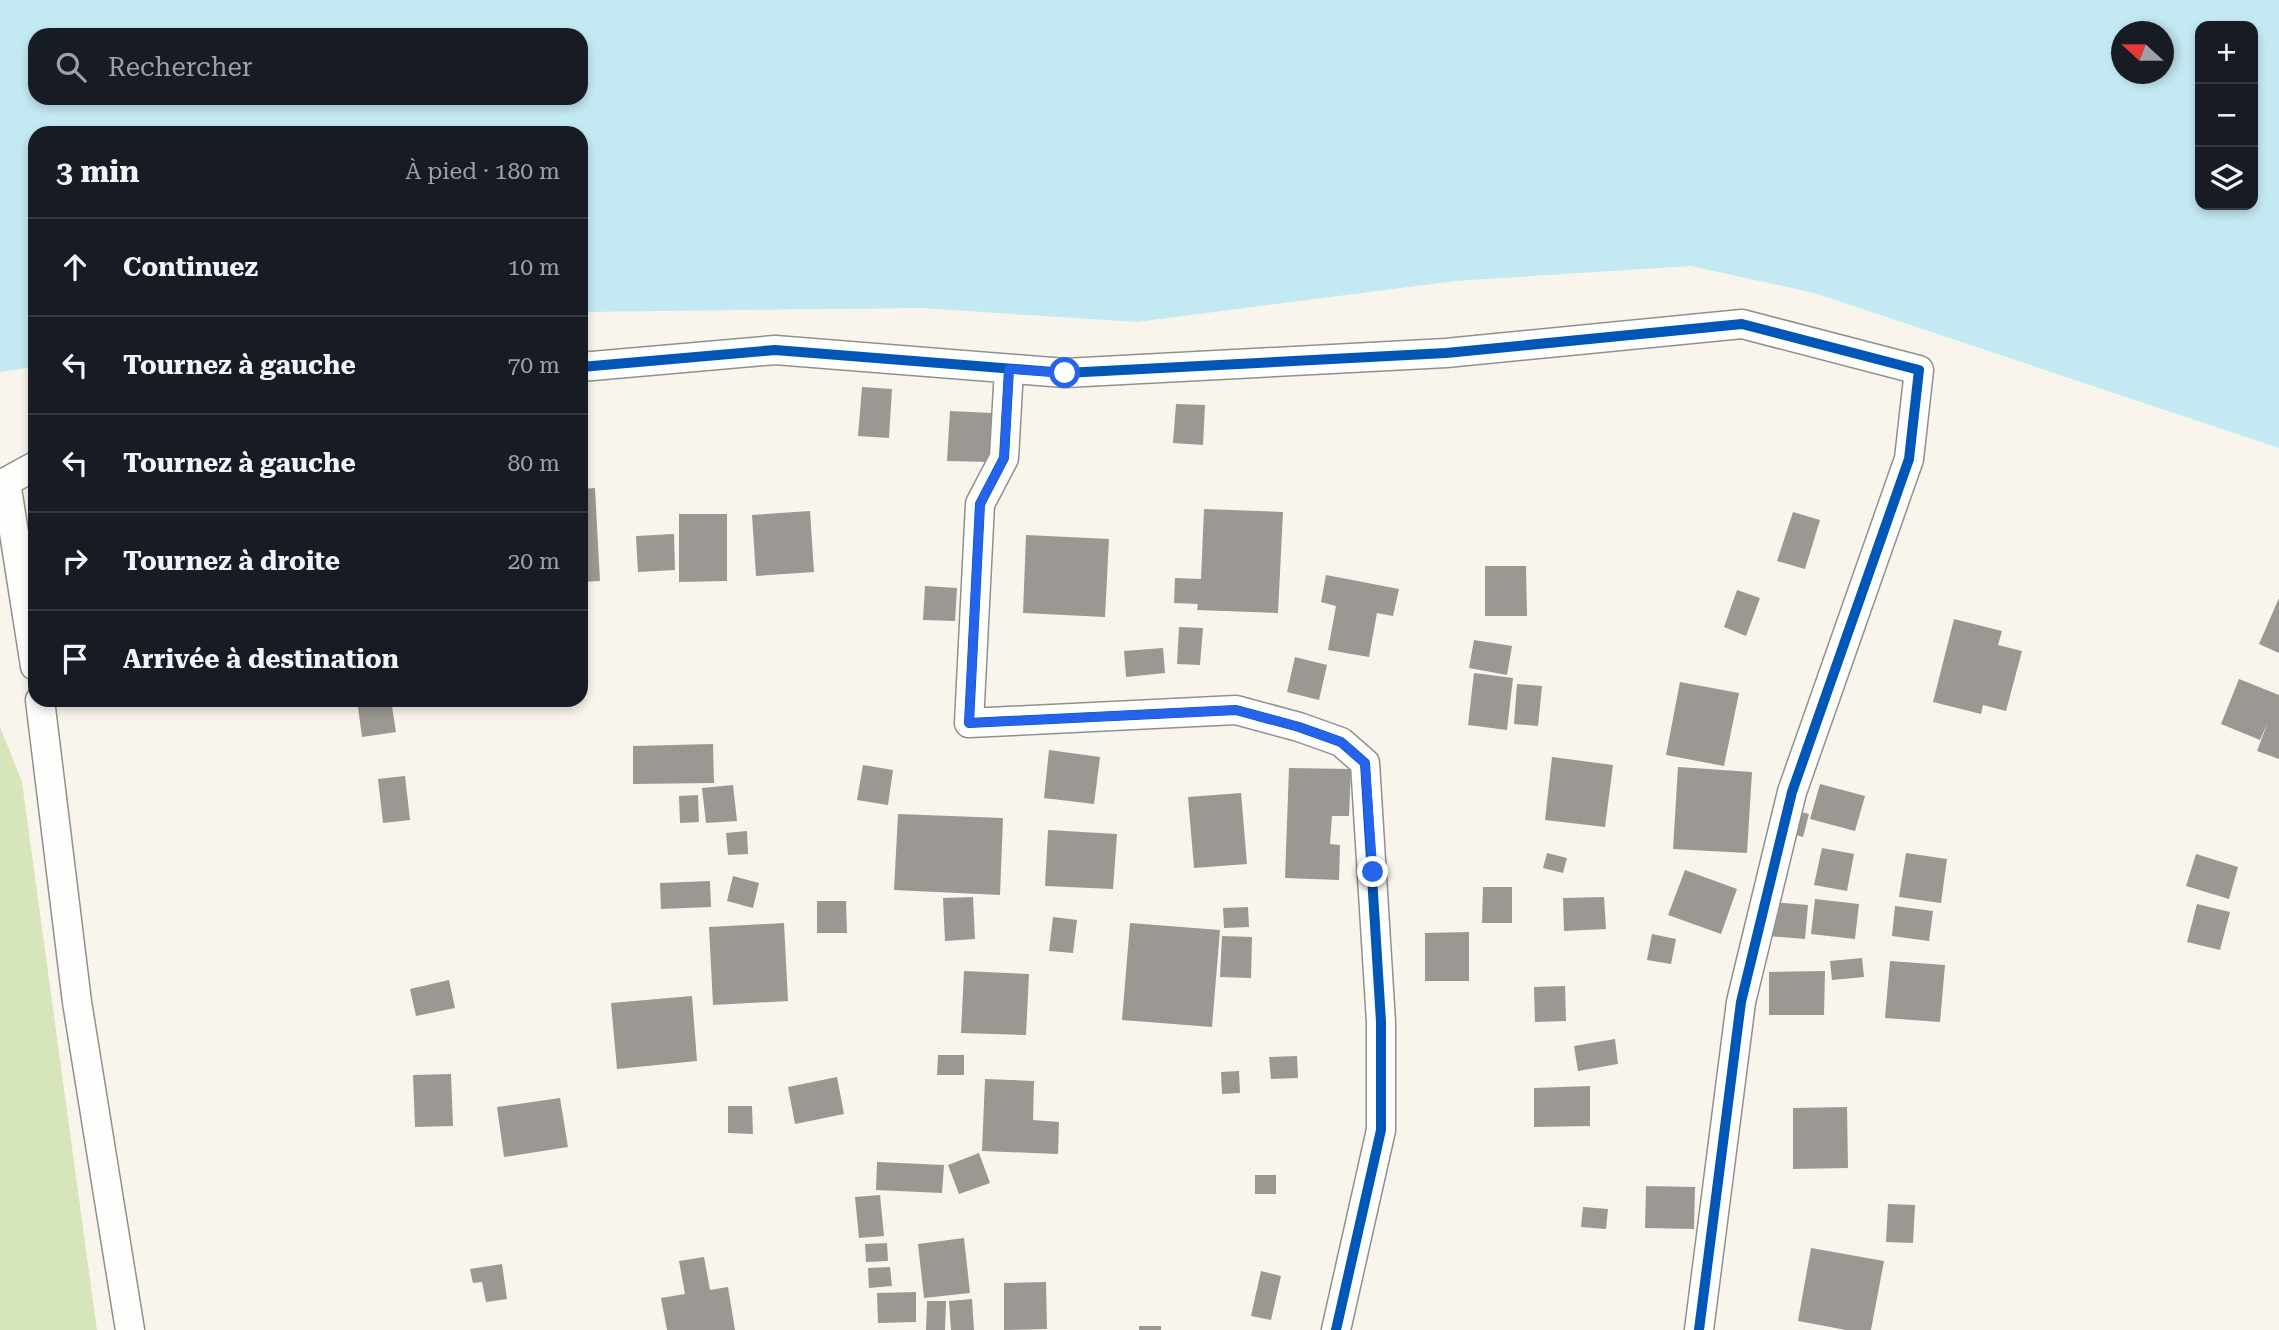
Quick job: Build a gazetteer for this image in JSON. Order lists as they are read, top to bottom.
{
  "north": "left",
  "page": {
    "map_buttons": ["+", "−"],
    "search": "Rechercher",
    "heading": ["3 min", "À pied · 180 m"],
    "list": [
      ["Continuez", "10 m"],
      ["Tournez à gauche", "70 m"],
      ["Tournez à gauche", "80 m"],
      ["Tournez à droite", "20 m"],
      "Arrivée à destination"
    ]
  }
}
